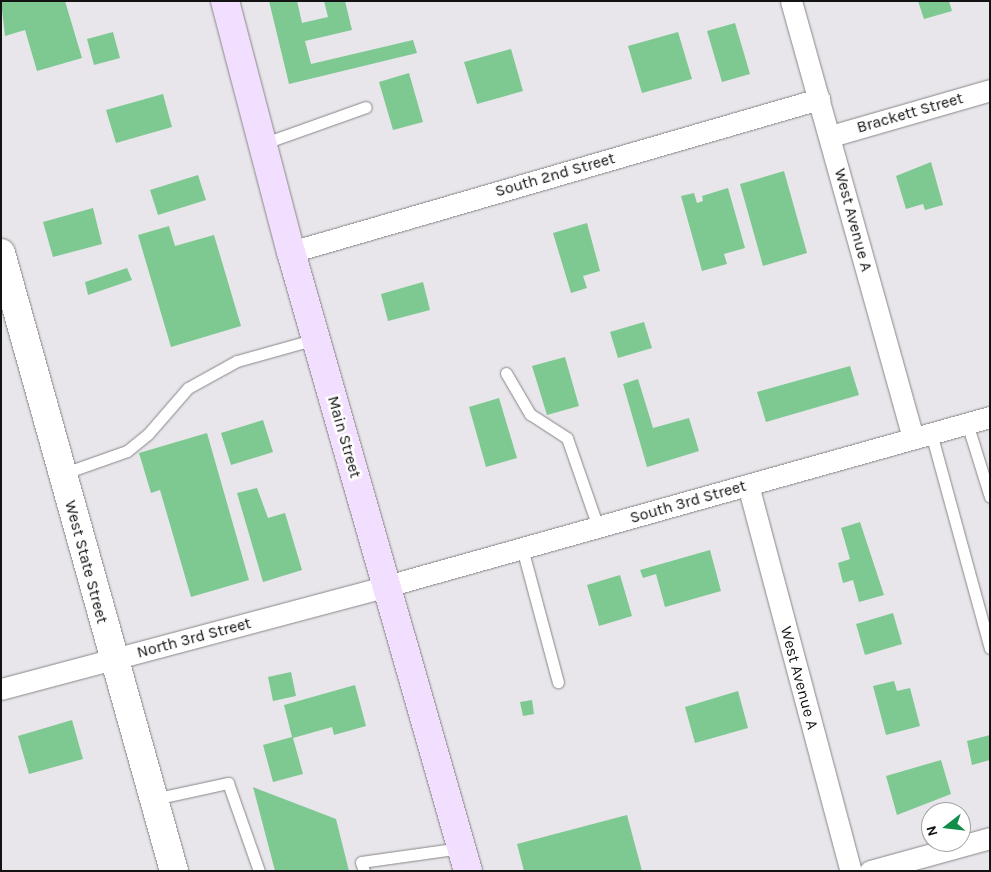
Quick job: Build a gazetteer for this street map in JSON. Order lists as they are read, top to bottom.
{
  "streets": {
    "main road": ["Main Street"],
    "street": [
      "Brackett Street",
      "South 2nd Street",
      "West Avenue A",
      "South 3rd Street",
      "West State Street",
      "North 3rd Street"
    ]
  },
  "crossings": [
    ["Brackett Street", "West Avenue A"],
    ["South 2nd Street", "West Avenue A"],
    ["South 2nd Street", "Main Street"],
    ["West Avenue A", "South 3rd Street"],
    ["Main Street", "South 3rd Street"],
    ["Main Street", "North 3rd Street"],
    ["South 3rd Street", "North 3rd Street"],
    ["West State Street", "North 3rd Street"]
  ],
  "north": "left"
}
